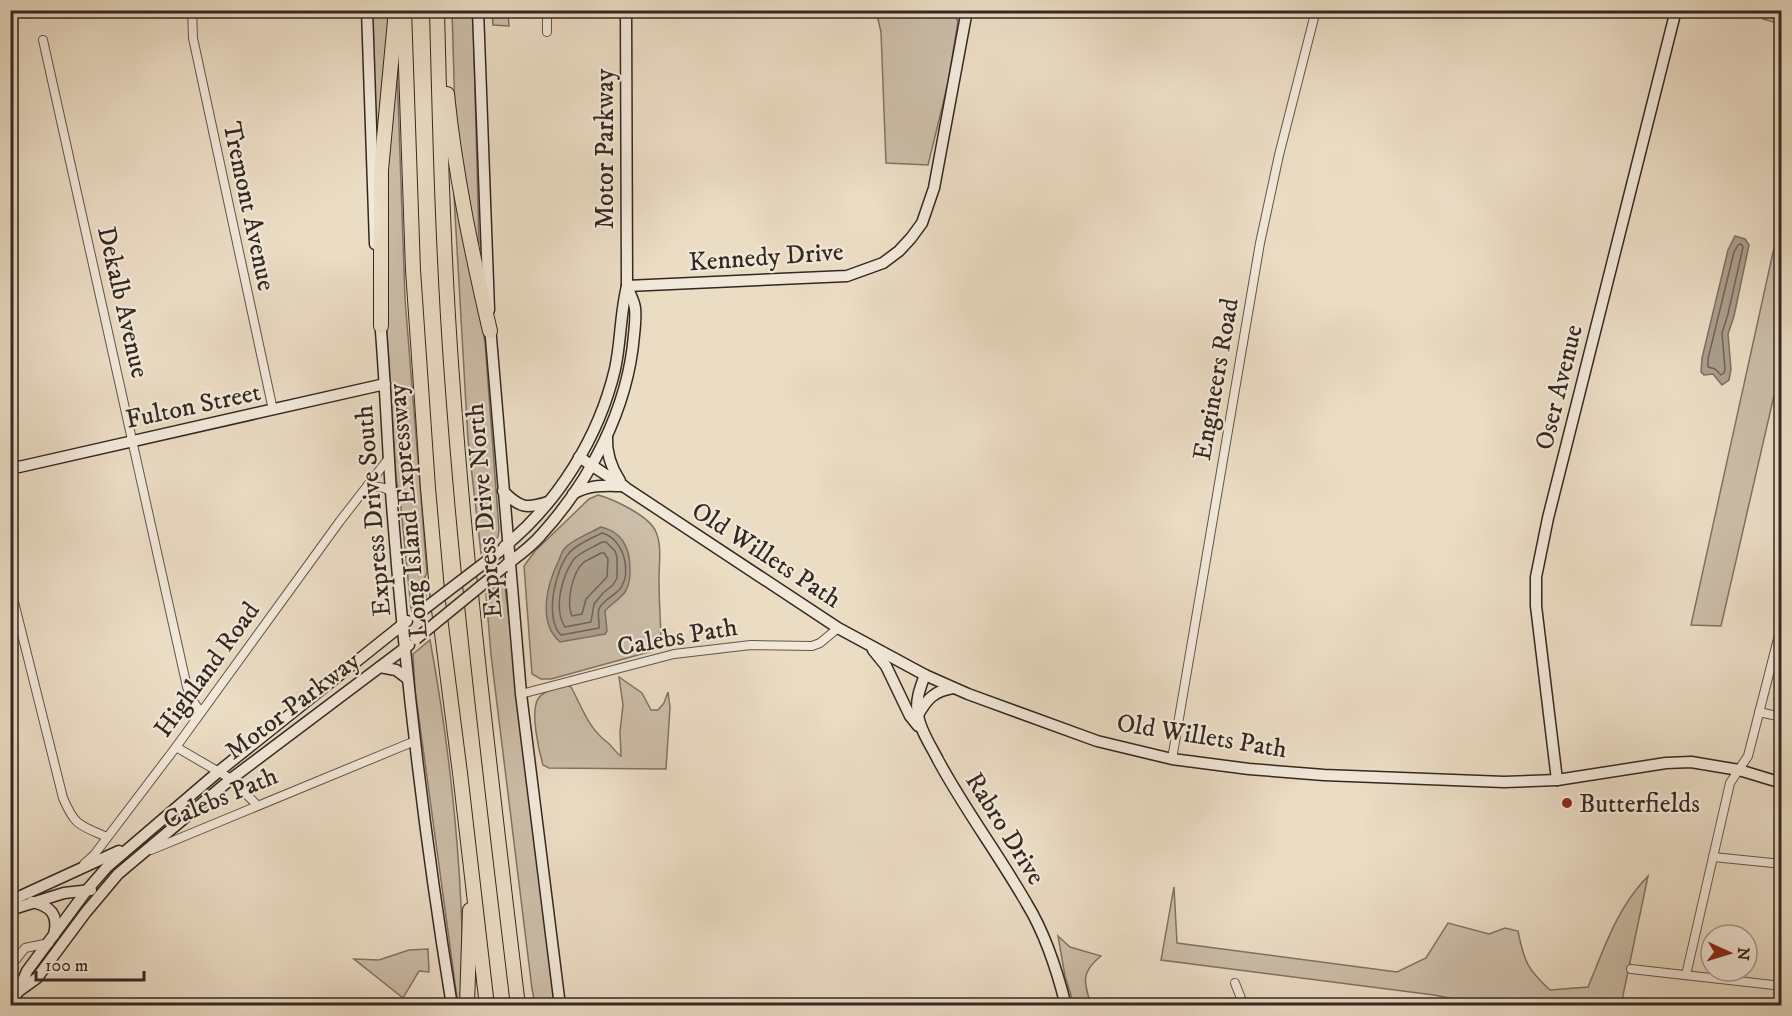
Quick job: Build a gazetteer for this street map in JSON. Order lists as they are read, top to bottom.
{
  "streets": {
    "highway": ["Long Island Expressway"],
    "main road": [
      "Motor Parkway",
      "Kennedy Drive",
      "Oser Avenue",
      "Fulton Street",
      "Express Drive South",
      "Express Drive North",
      "Old Willets Path",
      "Rabro Drive"
    ],
    "street": [
      "Tremont Avenue",
      "Dekalb Avenue",
      "Engineers Road",
      "Calebs Path",
      "Highland Road"
    ]
  },
  "crossings": [
    ["Motor Parkway", "Kennedy Drive"],
    ["Motor Parkway", "Express Drive South"],
    ["Motor Parkway", "Express Drive North"],
    ["Motor Parkway", "Old Willets Path"],
    ["Motor Parkway", "Calebs Path"],
    ["Tremont Avenue", "Fulton Street"],
    ["Dekalb Avenue", "Fulton Street"],
    ["Dekalb Avenue", "Highland Road"],
    ["Engineers Road", "Old Willets Path"],
    ["Oser Avenue", "Old Willets Path"],
    ["Fulton Street", "Express Drive South"],
    ["Express Drive South", "Calebs Path"],
    ["Express Drive South", "Highland Road"],
    ["Express Drive North", "Calebs Path"],
    ["Old Willets Path", "Calebs Path"],
    ["Old Willets Path", "Rabro Drive"]
  ],
  "places": ["Butterfields"],
  "scale_bar": "100 m",
  "north": "right"
}
